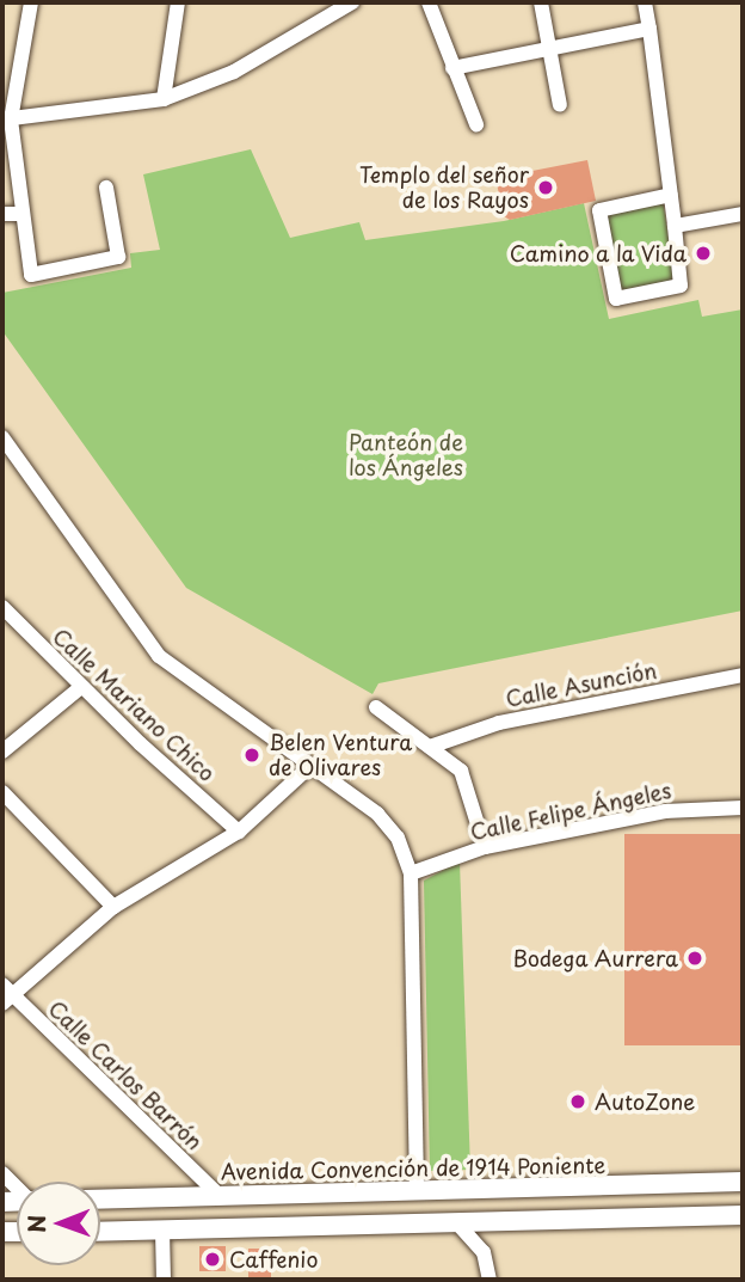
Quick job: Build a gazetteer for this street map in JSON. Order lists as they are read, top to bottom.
{
  "streets": {
    "main road": ["Avenida Convención de 1914 Poniente"],
    "street": [
      "Calle Asunción",
      "Calle Mariano Chico",
      "Calle Felipe Ángeles",
      "Calle Carlos Barrón"
    ]
  },
  "crossings": [
    ["Calle Carlos Barrón", "Avenida Convención de 1914 Poniente"]
  ],
  "parks": ["Panteón de los Ángeles"],
  "places": [
    "Templo del señor de los Rayos",
    "Camino a la Vida",
    "Belen Ventura de Olivares",
    "Bodega Aurrera",
    "AutoZone",
    "Caffenio"
  ],
  "north": "left"
}
